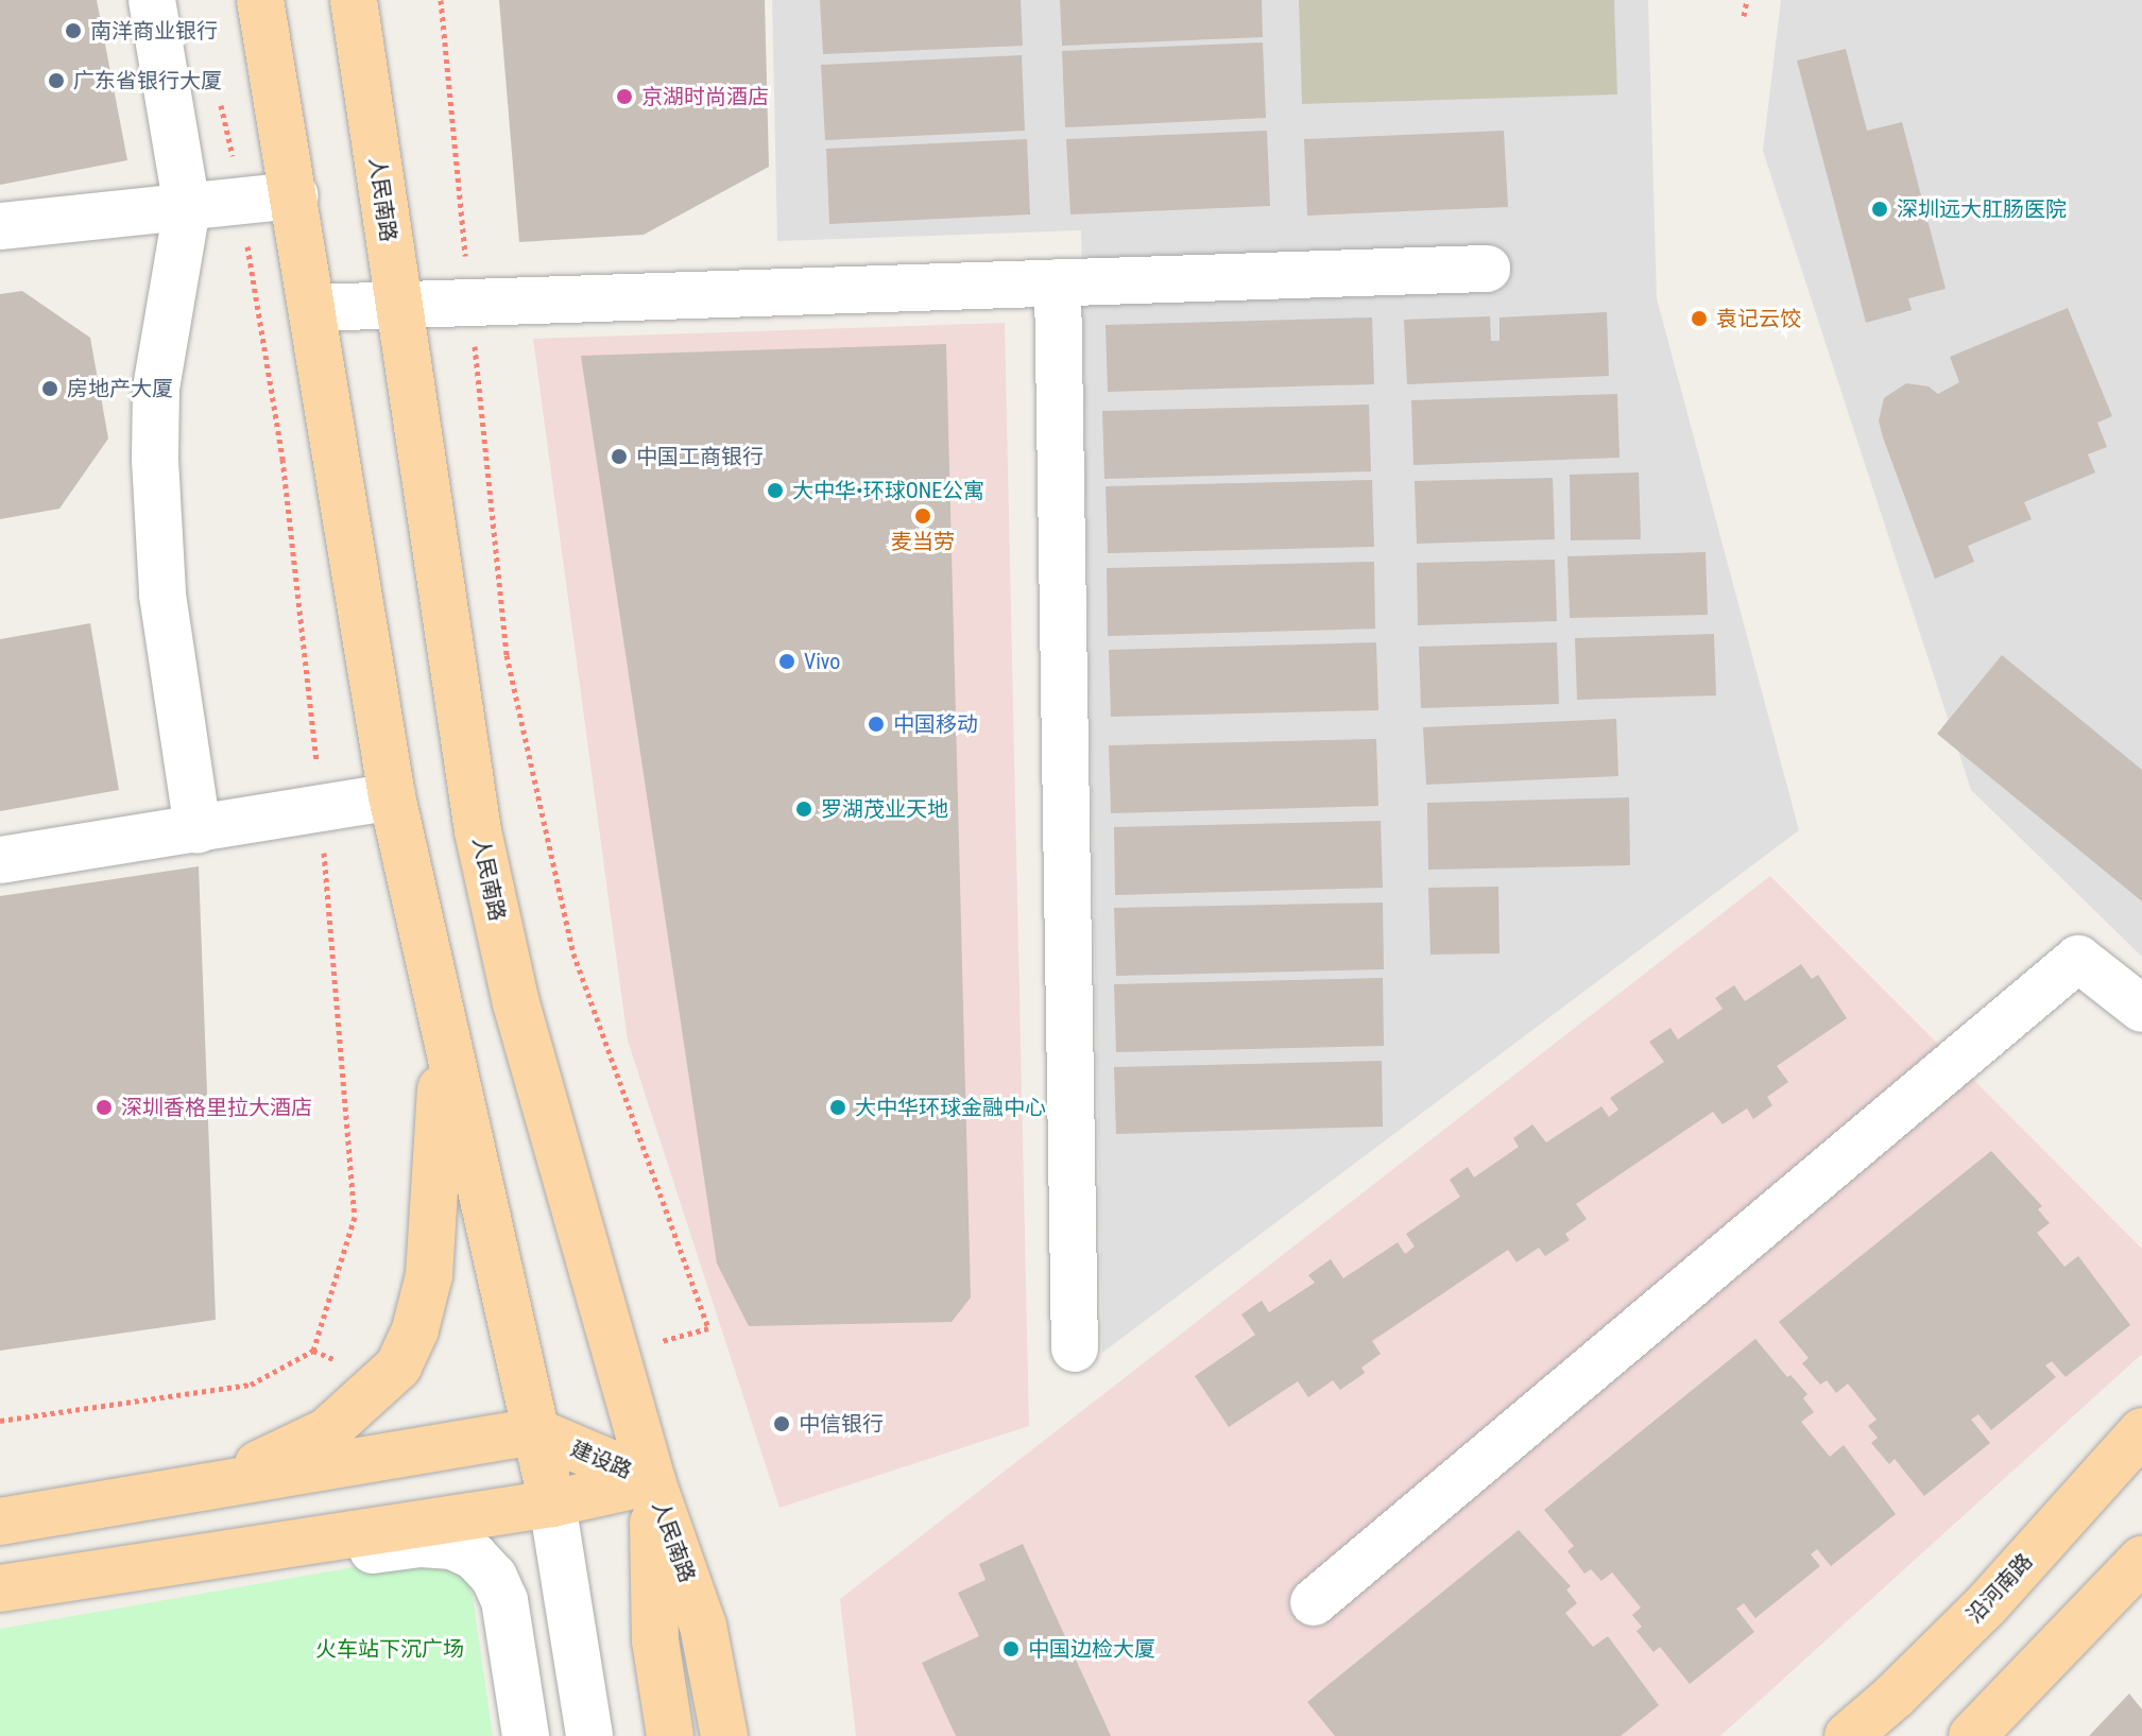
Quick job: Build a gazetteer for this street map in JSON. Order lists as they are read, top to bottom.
{
  "streets": {
    "main road": ["人民南路", "建设路", "沿河南路"]
  },
  "crossings": [
    ["人民南路", "建设路"]
  ],
  "parks": ["火车站下沉广场"],
  "places": [
    "南洋商业银行",
    "广东省银行大厦",
    "京湖时尚酒店",
    "深圳远大肛肠医院",
    "袁记云饺",
    "房地产大厦",
    "中国工商银行",
    "大中华•环球ONE公寓",
    "麦当劳",
    "Vivo",
    "中国移动",
    "罗湖茂业天地",
    "深圳香格里拉大酒店",
    "大中华环球金融中心",
    "中信银行",
    "中国边检大厦"
  ]
}
